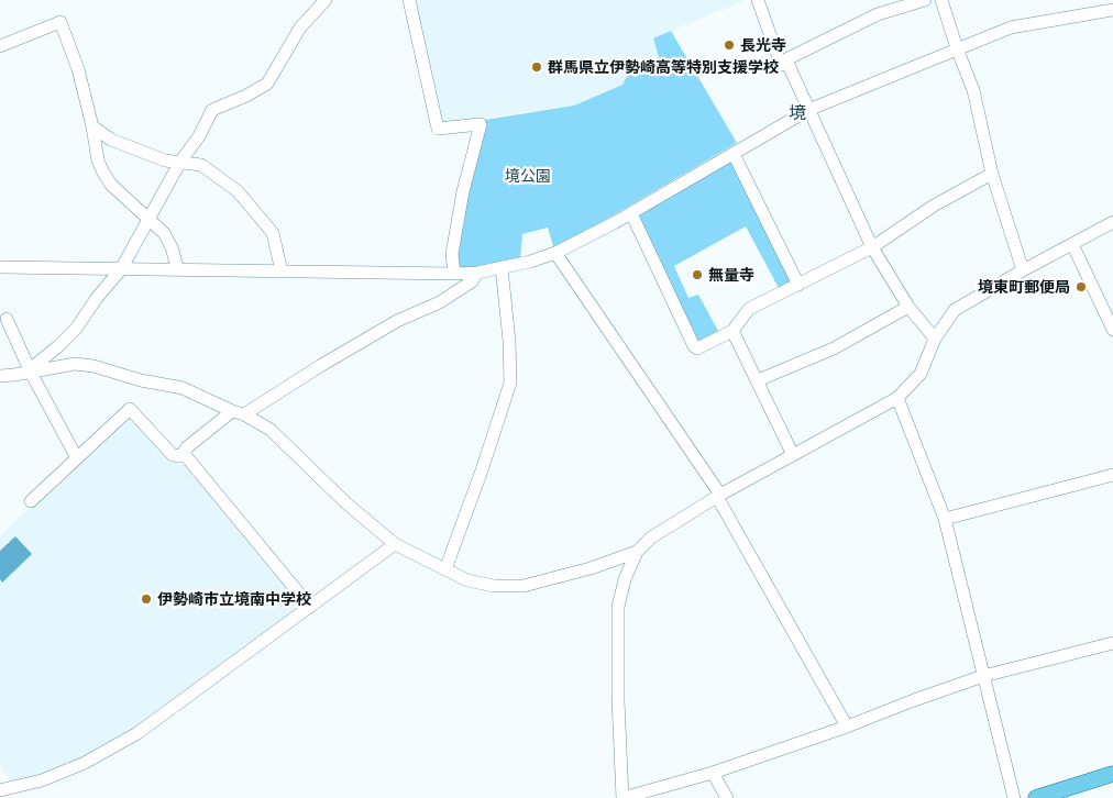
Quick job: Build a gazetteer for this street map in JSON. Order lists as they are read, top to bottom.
{
  "districts": ["境"],
  "parks": ["境公園"],
  "places": [
    "長光寺",
    "群馬県立伊勢崎高等特別支援学校",
    "無量寺",
    "境東町郵便局",
    "伊勢崎市立境南中学校"
  ]
}
